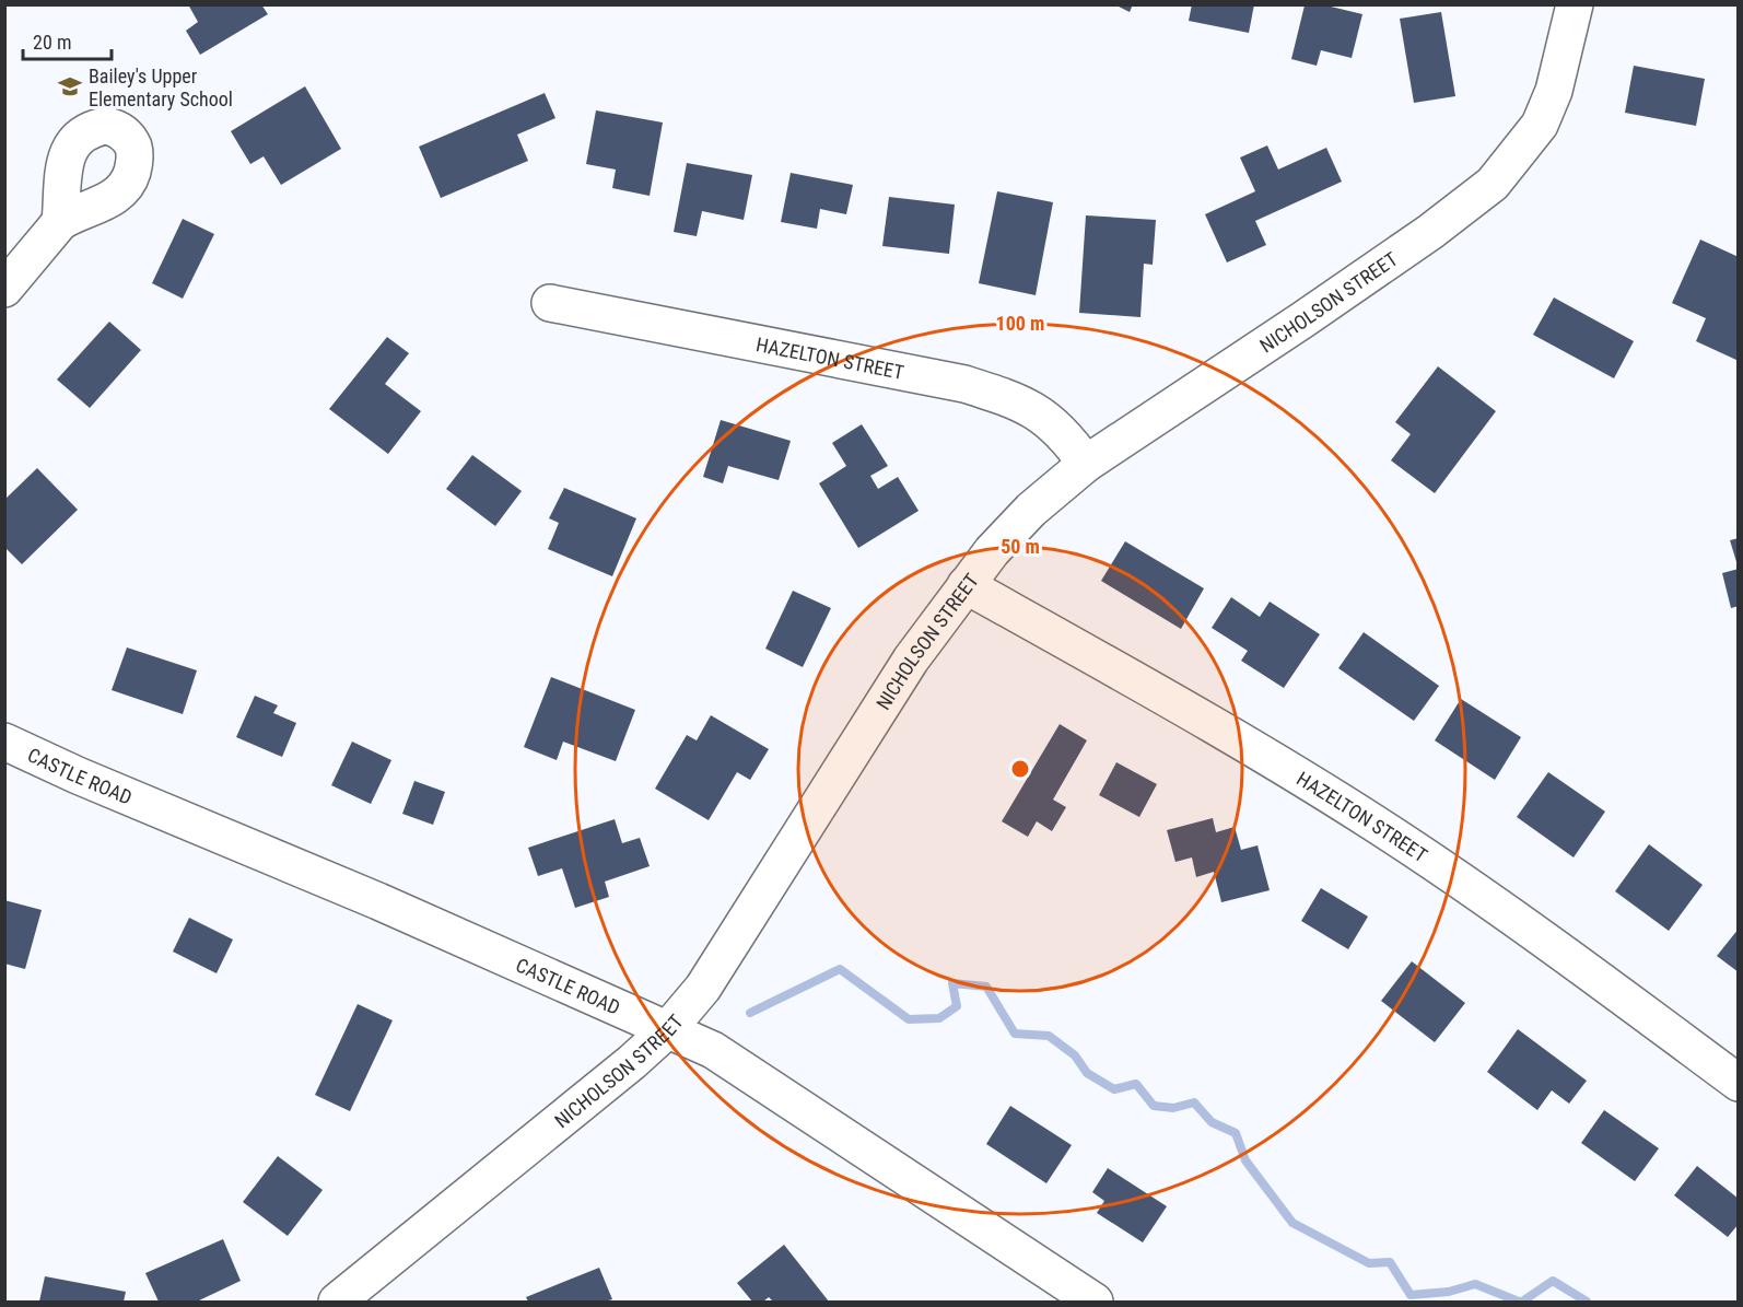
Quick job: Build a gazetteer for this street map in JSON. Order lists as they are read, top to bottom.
{
  "streets": {
    "street": ["NICHOLSON STREET", "HAZELTON STREET", "CASTLE ROAD"]
  },
  "crossings": [
    ["NICHOLSON STREET", "HAZELTON STREET"],
    ["NICHOLSON STREET", "CASTLE ROAD"]
  ],
  "places": {
    "school or university": ["Bailey's Upper Elementary School"]
  },
  "scale_bar": "20 m",
  "rings": ["100 m", "50 m"]
}
